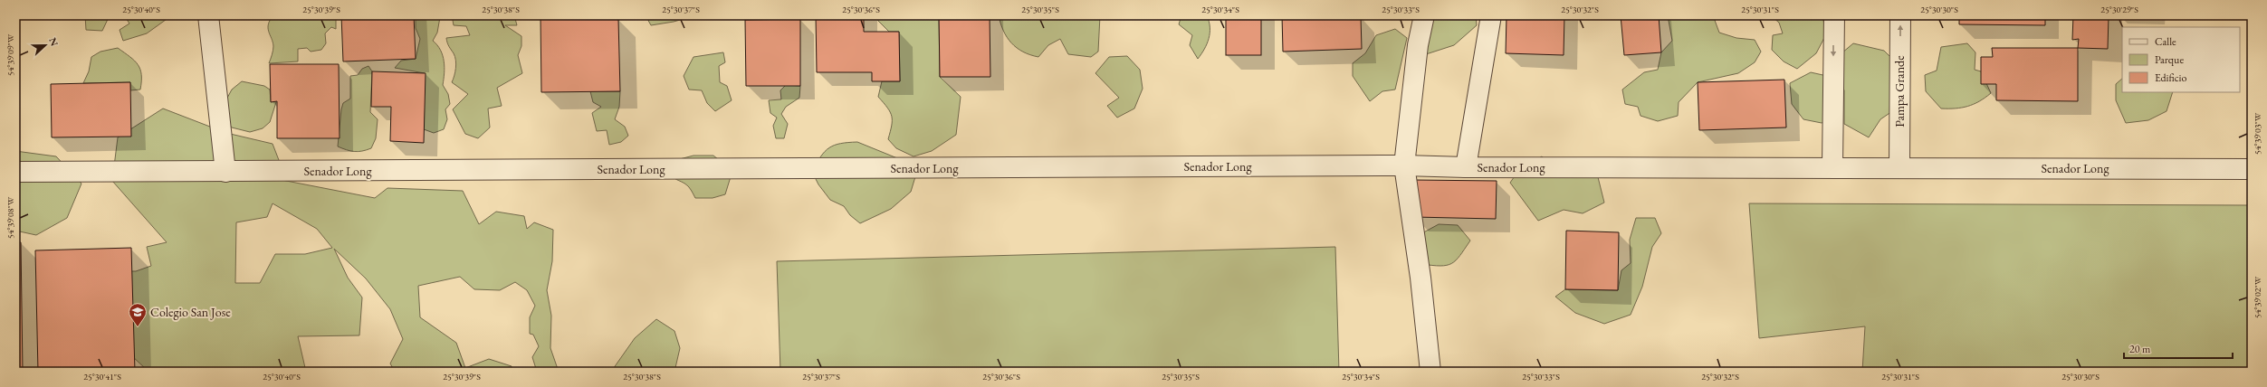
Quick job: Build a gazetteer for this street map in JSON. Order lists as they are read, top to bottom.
{
  "streets": {
    "street": ["Pampa Grande", "Senador Long"]
  },
  "crossings": [
    ["Pampa Grande", "Senador Long"]
  ],
  "places": {
    "school or university": ["Colegio San Jose"]
  },
  "legend": ["Calle", "Parque", "Edificio"],
  "scale_bar": "20 m",
  "north": "right",
  "coordinates": [
    "25°30'40\"S",
    "25°30'39\"S",
    "25°30'38\"S",
    "25°30'37\"S",
    "25°30'36\"S",
    "25°30'35\"S",
    "25°30'34\"S",
    "25°30'33\"S",
    "25°30'32\"S",
    "25°30'31\"S",
    "25°30'30\"S",
    "25°30'29\"S",
    "54°39'09\"W",
    "54°39'03\"W",
    "54°39'08\"W",
    "54°39'02\"W",
    "25°30'41\"S"
  ]
}
